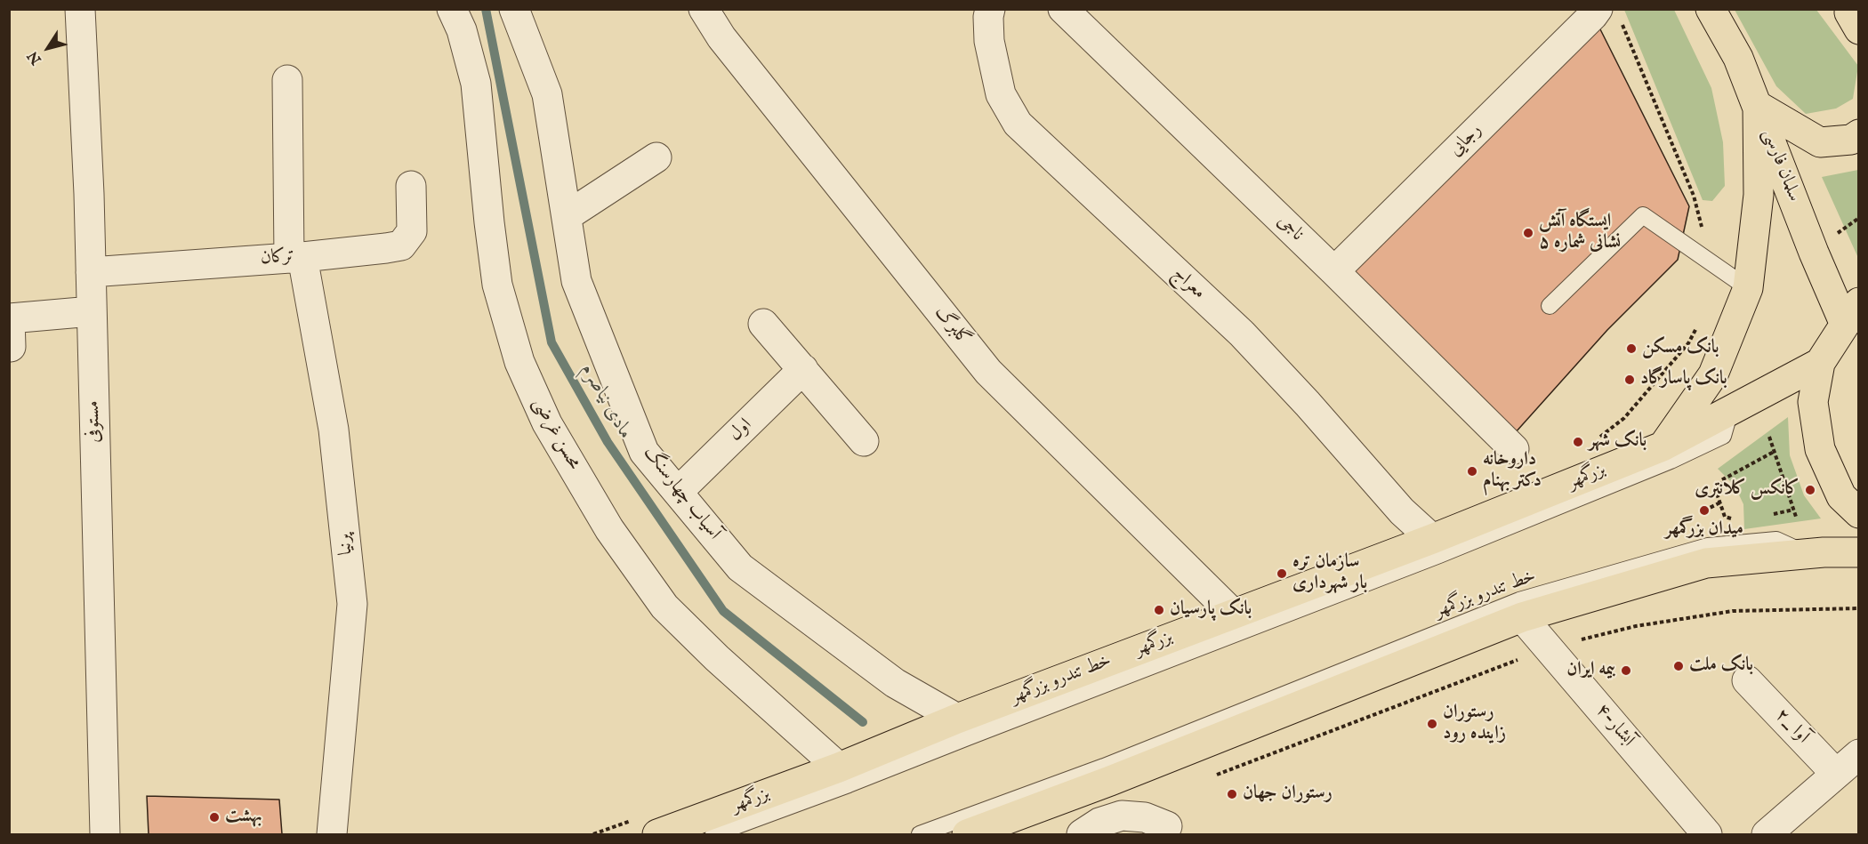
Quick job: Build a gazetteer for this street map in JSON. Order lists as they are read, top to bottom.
{
  "streets": {
    "main road": ["سلمان فارسی", "بزرگمهر"],
    "street": [
      "رجایی",
      "ناجی",
      "ترکان",
      "معراج",
      "گلبرگ",
      "مستوفی",
      "اول",
      "محسن غرضی",
      "آسیاب چهارسنگ",
      "پرنیا",
      "۴-آبشار",
      "۲_ آوا"
    ],
    "lane": ["خط تندرو بزرگمهر"]
  },
  "crossings": [
    ["رجایی", "ناجی"],
    ["ترکان", "مستوفی"],
    ["ترکان", "پرنیا"],
    ["معراج", "بزرگمهر"],
    ["گلبرگ", "بزرگمهر"],
    ["اول", "آسیاب چهارسنگ"],
    ["محسن غرضی", "بزرگمهر"],
    ["بزرگمهر", "آسیاب چهارسنگ"],
    ["بزرگمهر", "خط تندرو بزرگمهر"]
  ],
  "water": ["مادی نیاصرم"],
  "places": [
    "ایستگاه آتش نشانی شماره ۵",
    "بانک مسکن",
    "بانک پاسارگاد",
    "بانک شهر",
    "داروخانه دکتر بهنام",
    "کانکس کلانتری",
    "میدان بزرگمهر",
    "سازمان تره بار شهرداری",
    "بانک پارسیان",
    "بانک ملت",
    "بیمه ایران",
    "رستوران زاینده رود",
    "رستوران جهان",
    "بهشت"
  ],
  "north": "bottom left"
}
